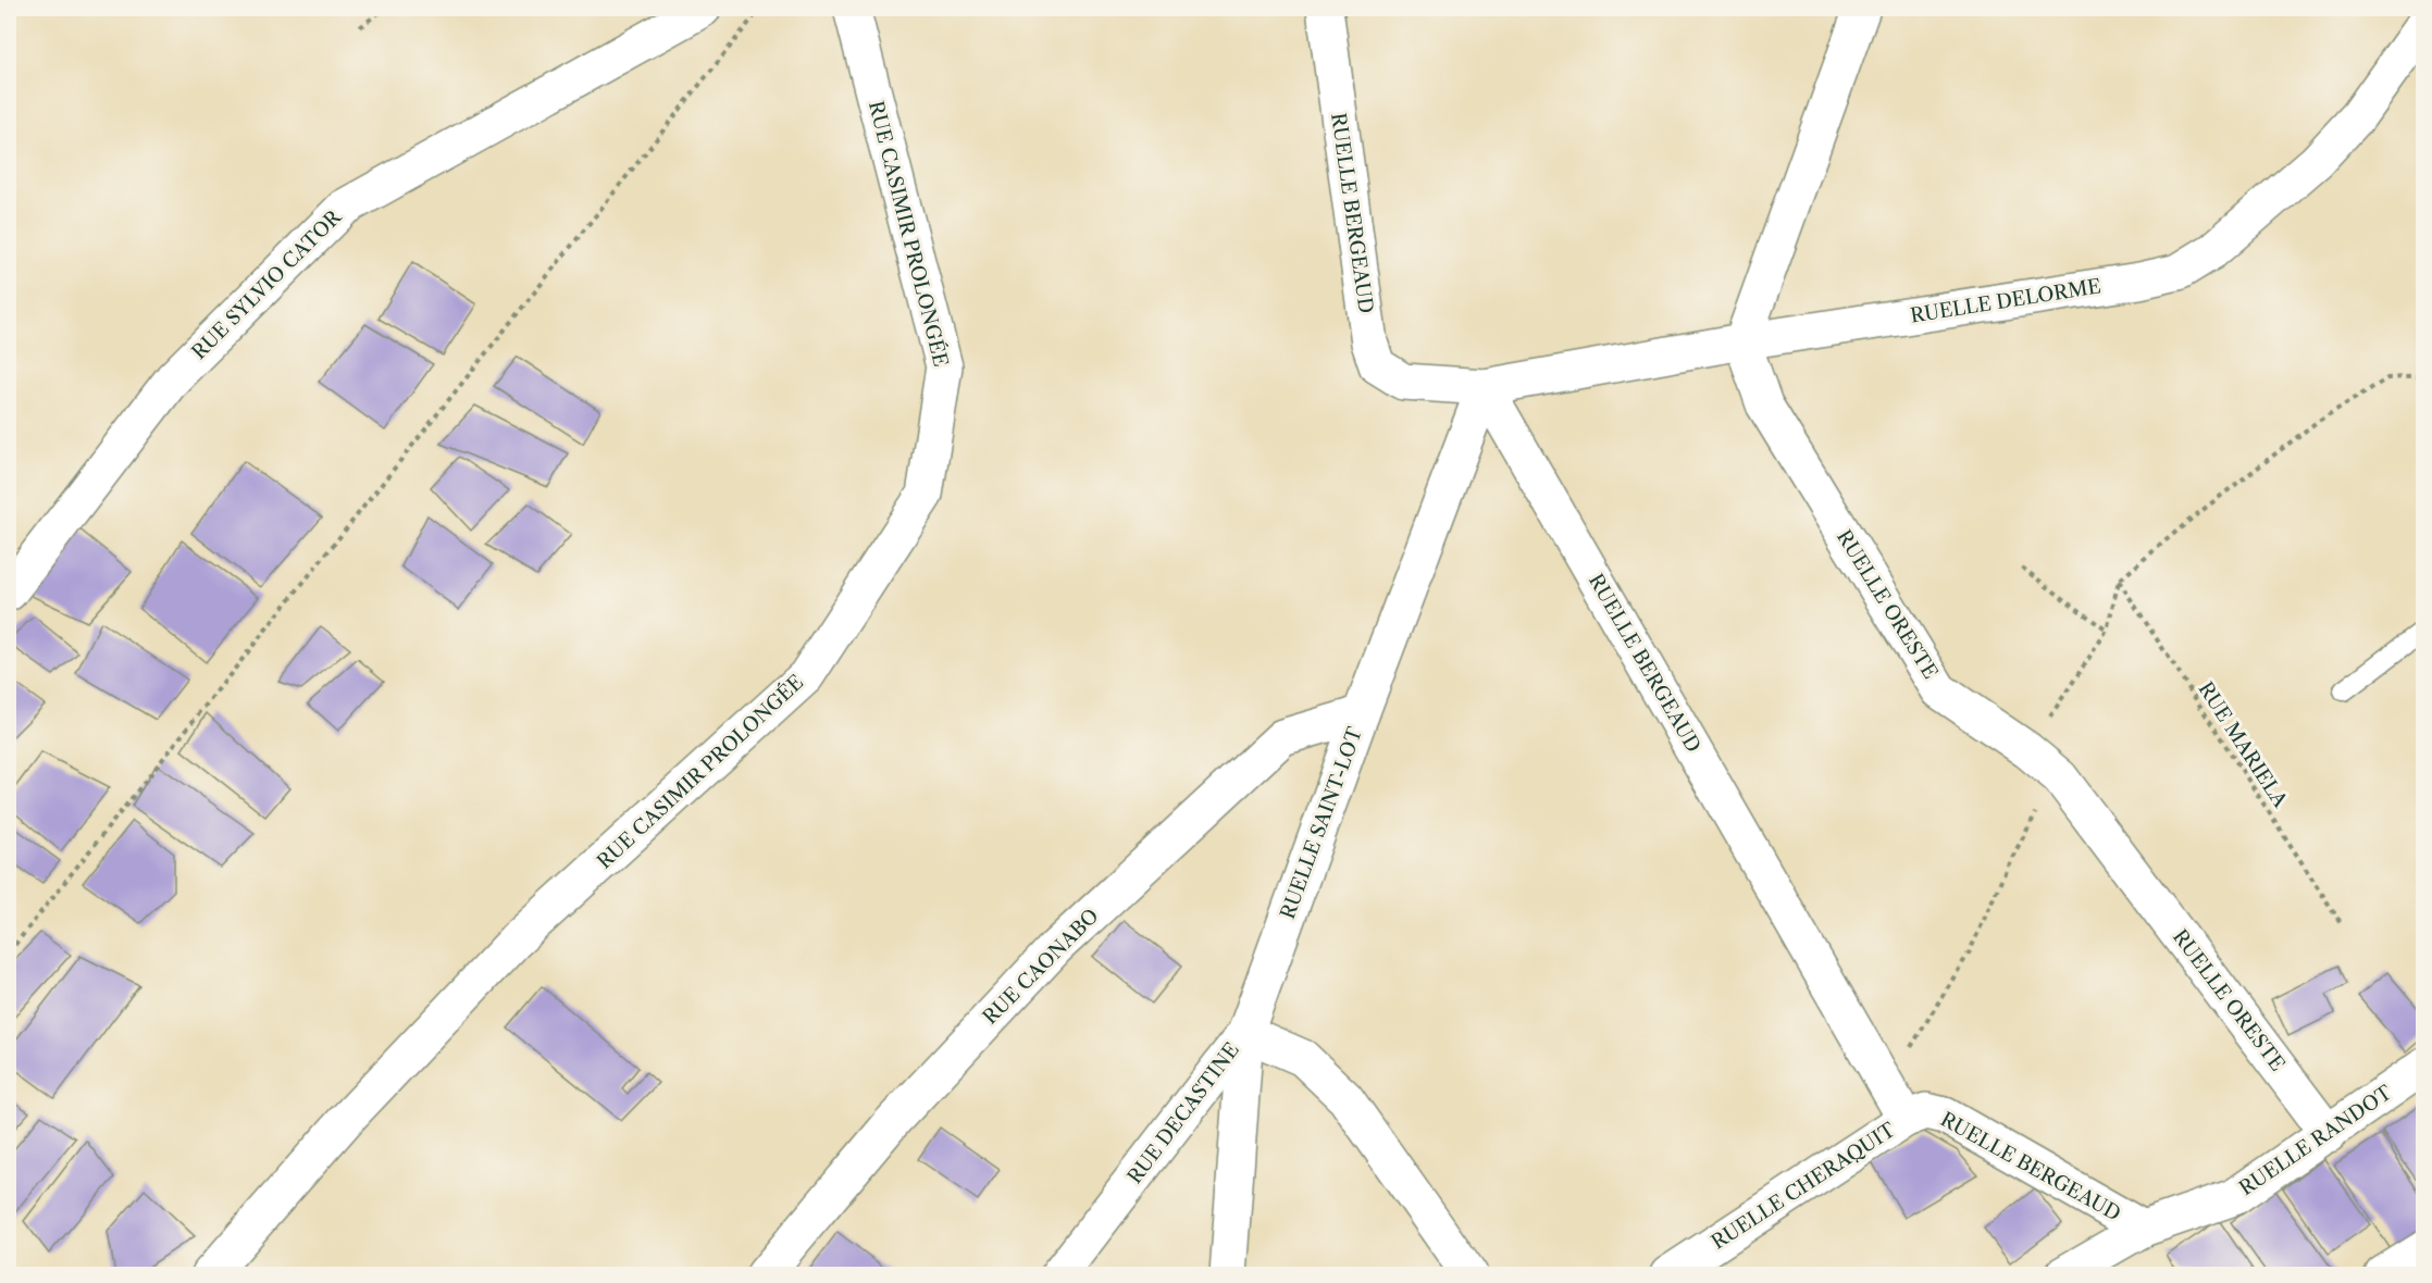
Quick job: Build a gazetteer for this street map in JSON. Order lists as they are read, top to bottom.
{
  "streets": {
    "street": [
      "RUELLE BERGEAUD",
      "RUE CASIMIR PROLONGÉE",
      "RUE SYLVIO CATOR",
      "RUELLE DELORME",
      "RUELLE ORESTE",
      "RUELLE SAINT-LOT",
      "RUE CAONABO",
      "RUE DECASTINE",
      "RUELLE RANDOT",
      "RUELLE CHERAQUIT"
    ],
    "path": ["RUE MARIELA"]
  },
  "crossings": [
    ["RUELLE BERGEAUD", "RUELLE DELORME"],
    ["RUELLE BERGEAUD", "RUELLE SAINT-LOT"],
    ["RUELLE BERGEAUD", "RUELLE RANDOT"],
    ["RUELLE BERGEAUD", "RUELLE CHERAQUIT"],
    ["RUELLE DELORME", "RUELLE ORESTE"],
    ["RUELLE DELORME", "RUELLE SAINT-LOT"],
    ["RUELLE ORESTE", "RUELLE RANDOT"],
    ["RUELLE SAINT-LOT", "RUE CAONABO"],
    ["RUELLE SAINT-LOT", "RUE DECASTINE"]
  ]
}
